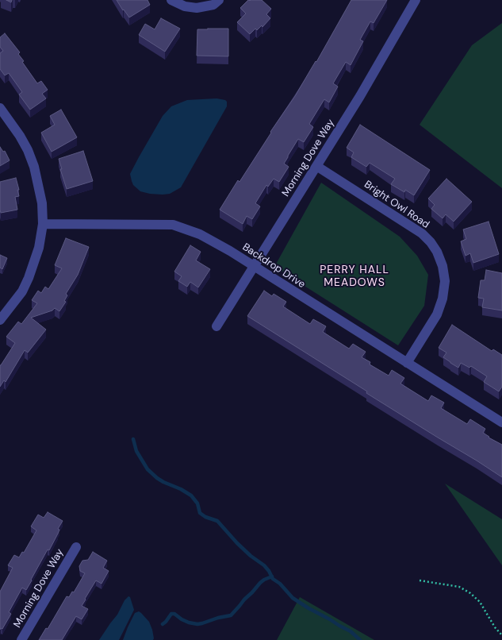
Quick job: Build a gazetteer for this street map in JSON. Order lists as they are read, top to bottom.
{
  "streets": {
    "street": ["Morning Dove Way", "Bright Owl Road", "Backdrop Drive"]
  },
  "crossings": [
    ["Morning Dove Way", "Bright Owl Road"],
    ["Morning Dove Way", "Backdrop Drive"],
    ["Bright Owl Road", "Backdrop Drive"]
  ],
  "districts": ["PERRY HALL MEADOWS"]
}
